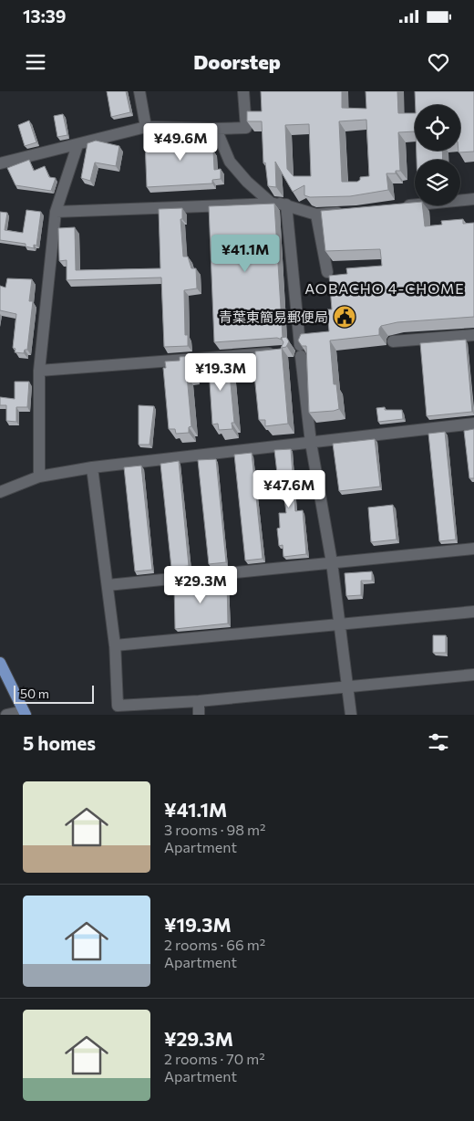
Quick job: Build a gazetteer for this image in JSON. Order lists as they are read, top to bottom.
{
  "districts": ["AOBACHO 4-CHOME"],
  "places": {
    "public building": ["青葉東簡易郵便局"]
  },
  "scale_bar": "50 m",
  "page": {
    "status": "13:39",
    "header": "Doorstep",
    "price": [
      "¥49.6M",
      "¥41.1M",
      "¥19.3M",
      "¥47.6M",
      "¥29.3M"
    ],
    "scale": "50 m",
    "heading": "5 homes",
    "list": [
      {
        "name": "¥41.1M",
        "note": "3 rooms · 98 m² · Apartment"
      },
      {
        "name": "¥19.3M",
        "note": "2 rooms · 66 m² · Apartment"
      },
      {
        "name": "¥29.3M",
        "note": "2 rooms · 70 m² · Apartment"
      }
    ]
  }
}
